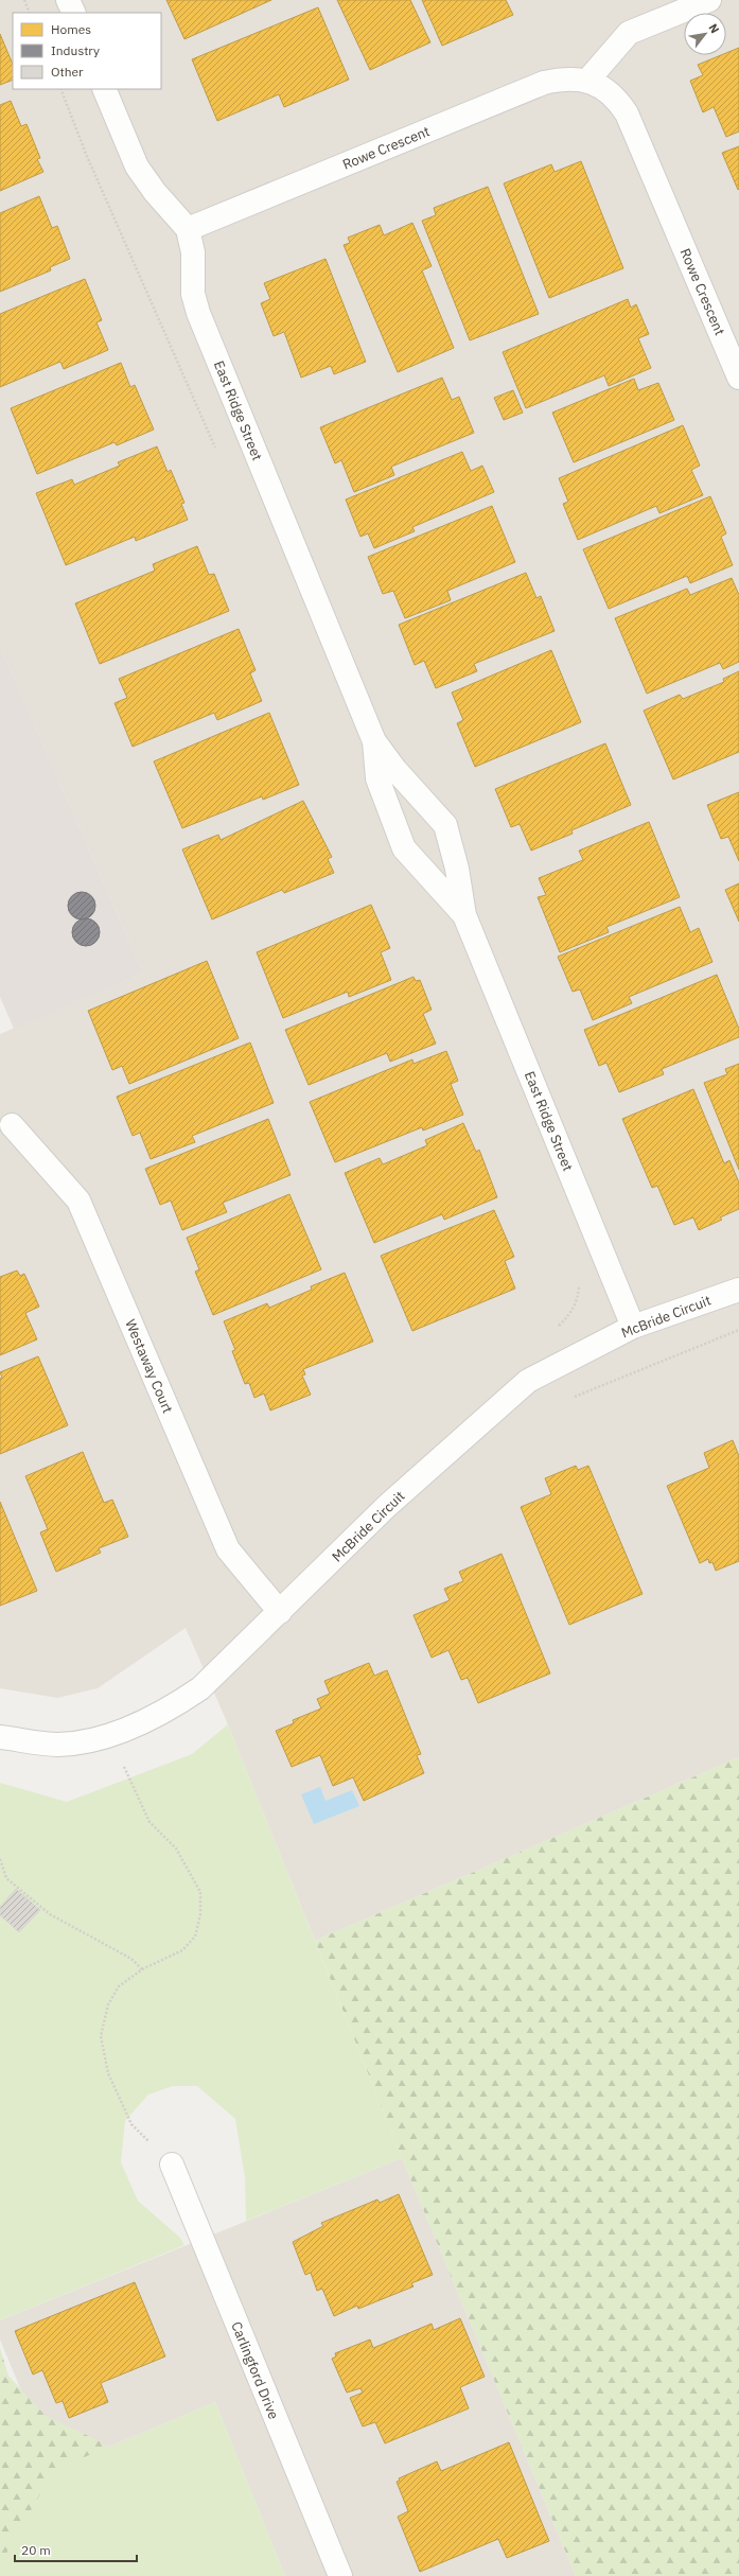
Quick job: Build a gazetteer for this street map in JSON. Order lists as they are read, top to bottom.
{
  "streets": {
    "street": [
      "Rowe Crescent",
      "East Ridge Street",
      "McBride Circuit",
      "Westaway Court",
      "Carlingford Drive"
    ]
  },
  "crossings": [
    ["Rowe Crescent", "East Ridge Street"],
    ["East Ridge Street", "McBride Circuit"],
    ["McBride Circuit", "Westaway Court"]
  ],
  "legend": ["Homes", "Industry", "Other"],
  "scale_bar": "20 m",
  "north": "top right"
}
